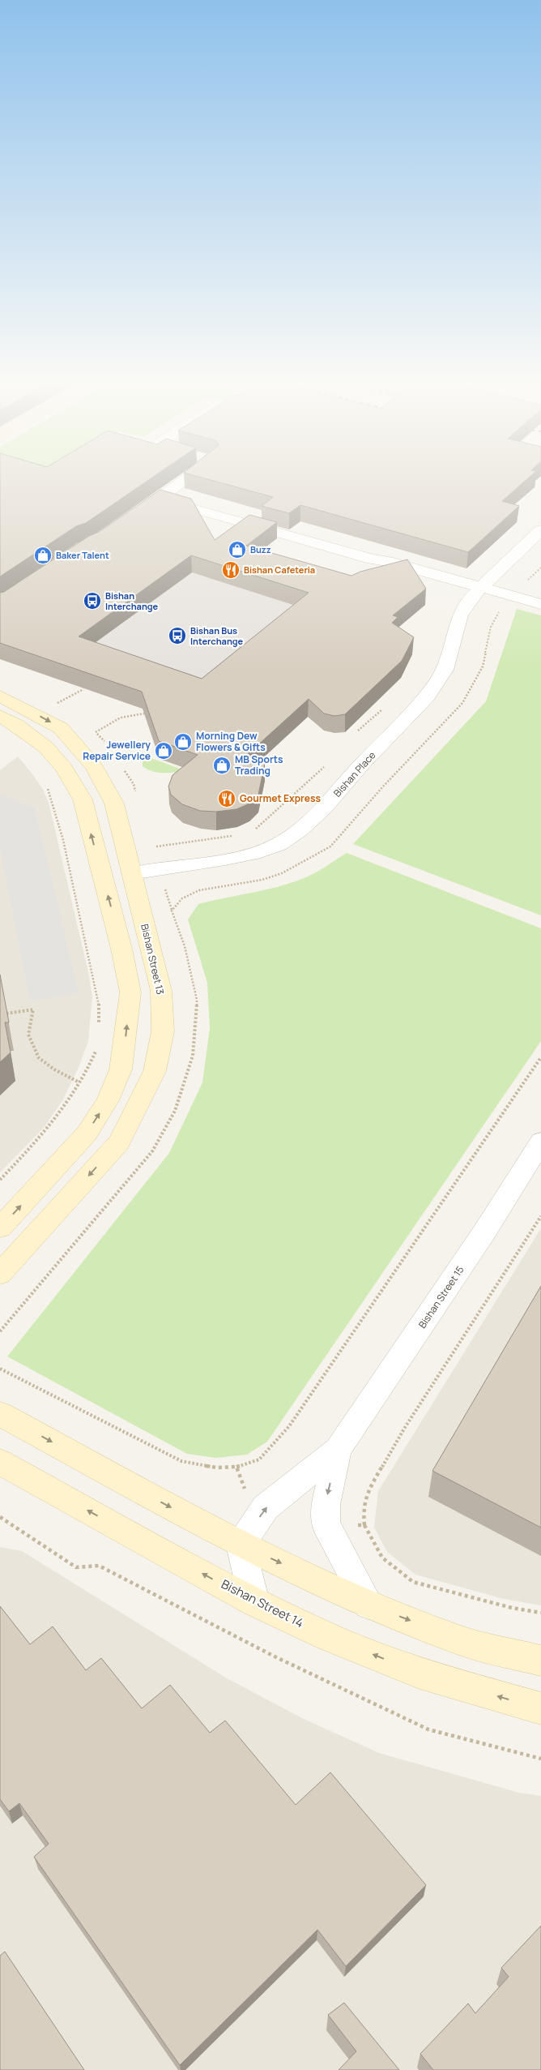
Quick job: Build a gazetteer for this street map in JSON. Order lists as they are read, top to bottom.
{
  "streets": {
    "street": [
      "Bishan Place",
      "Bishan Street 13",
      "Bishan Street 15",
      "Bishan Street 14"
    ]
  },
  "crossings": [
    ["Bishan Place", "Bishan Street 13"]
  ],
  "one_way": ["Bishan Street 13"],
  "places": {
    "shop": [
      "Buzz",
      "Baker Talent",
      "Morning Dew Flowers & Gifts",
      "Jewellery Repair Service",
      "MB Sports Trading"
    ],
    "restaurant": ["Bishan Cafeteria", "Gourmet Express"],
    "bus stop": ["Bishan Interchange", "Bishan Bus Interchange"]
  }
}
